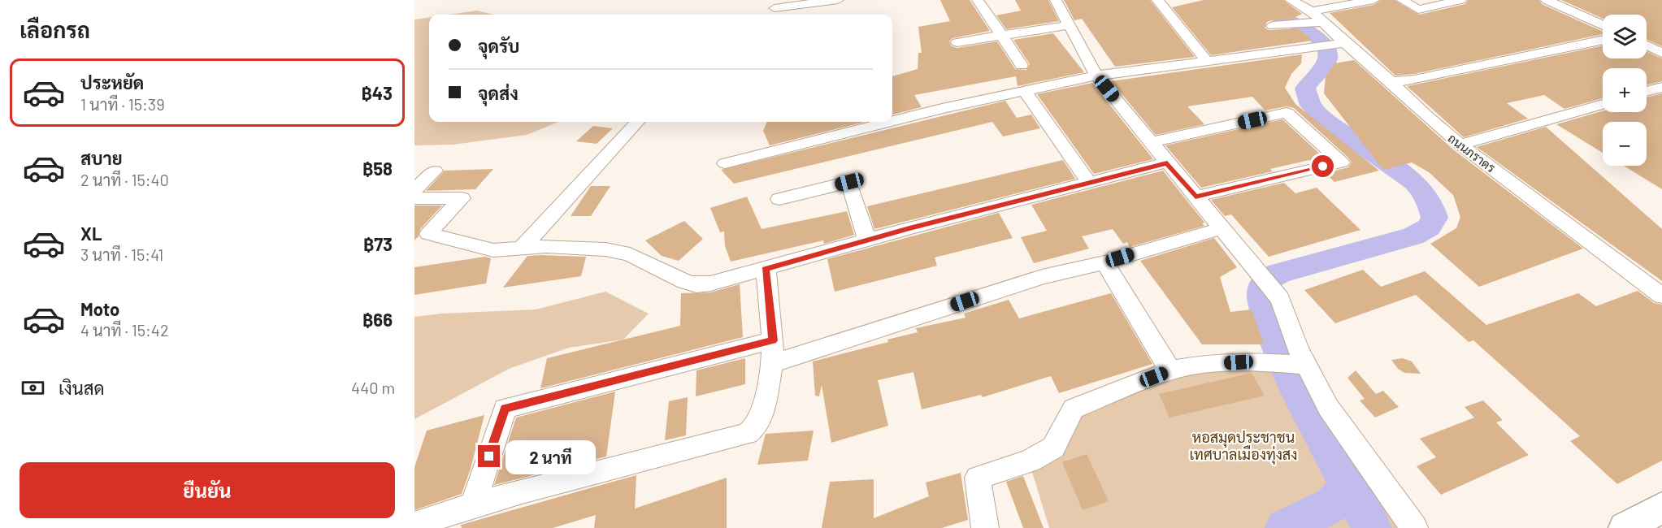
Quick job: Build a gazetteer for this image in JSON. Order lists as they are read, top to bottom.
{
  "streets": {
    "street": ["ถนนภราดร"]
  },
  "parks": ["หอสมุดประชาชน เทศบาลเมืองทุ่งสง"],
  "page": {
    "heading": "เลือกรถ",
    "map_buttons": ["+", "−"],
    "banner": ["จุดรับ", "จุดส่ง"],
    "list": [
      {
        "name": "ประหยัด",
        "note": "1 นาที · 15:39",
        "value": "฿43"
      },
      {
        "name": "สบาย",
        "note": "2 นาที · 15:40",
        "value": "฿58"
      },
      {
        "name": "XL",
        "note": "3 นาที · 15:41",
        "value": "฿73"
      },
      {
        "name": "Moto",
        "note": "4 นาที · 15:42",
        "value": "฿66"
      }
    ],
    "pay": ["เงินสด", "440 m"],
    "bubble": "2 นาที",
    "buttons": "ยืนยัน"
  }
}
